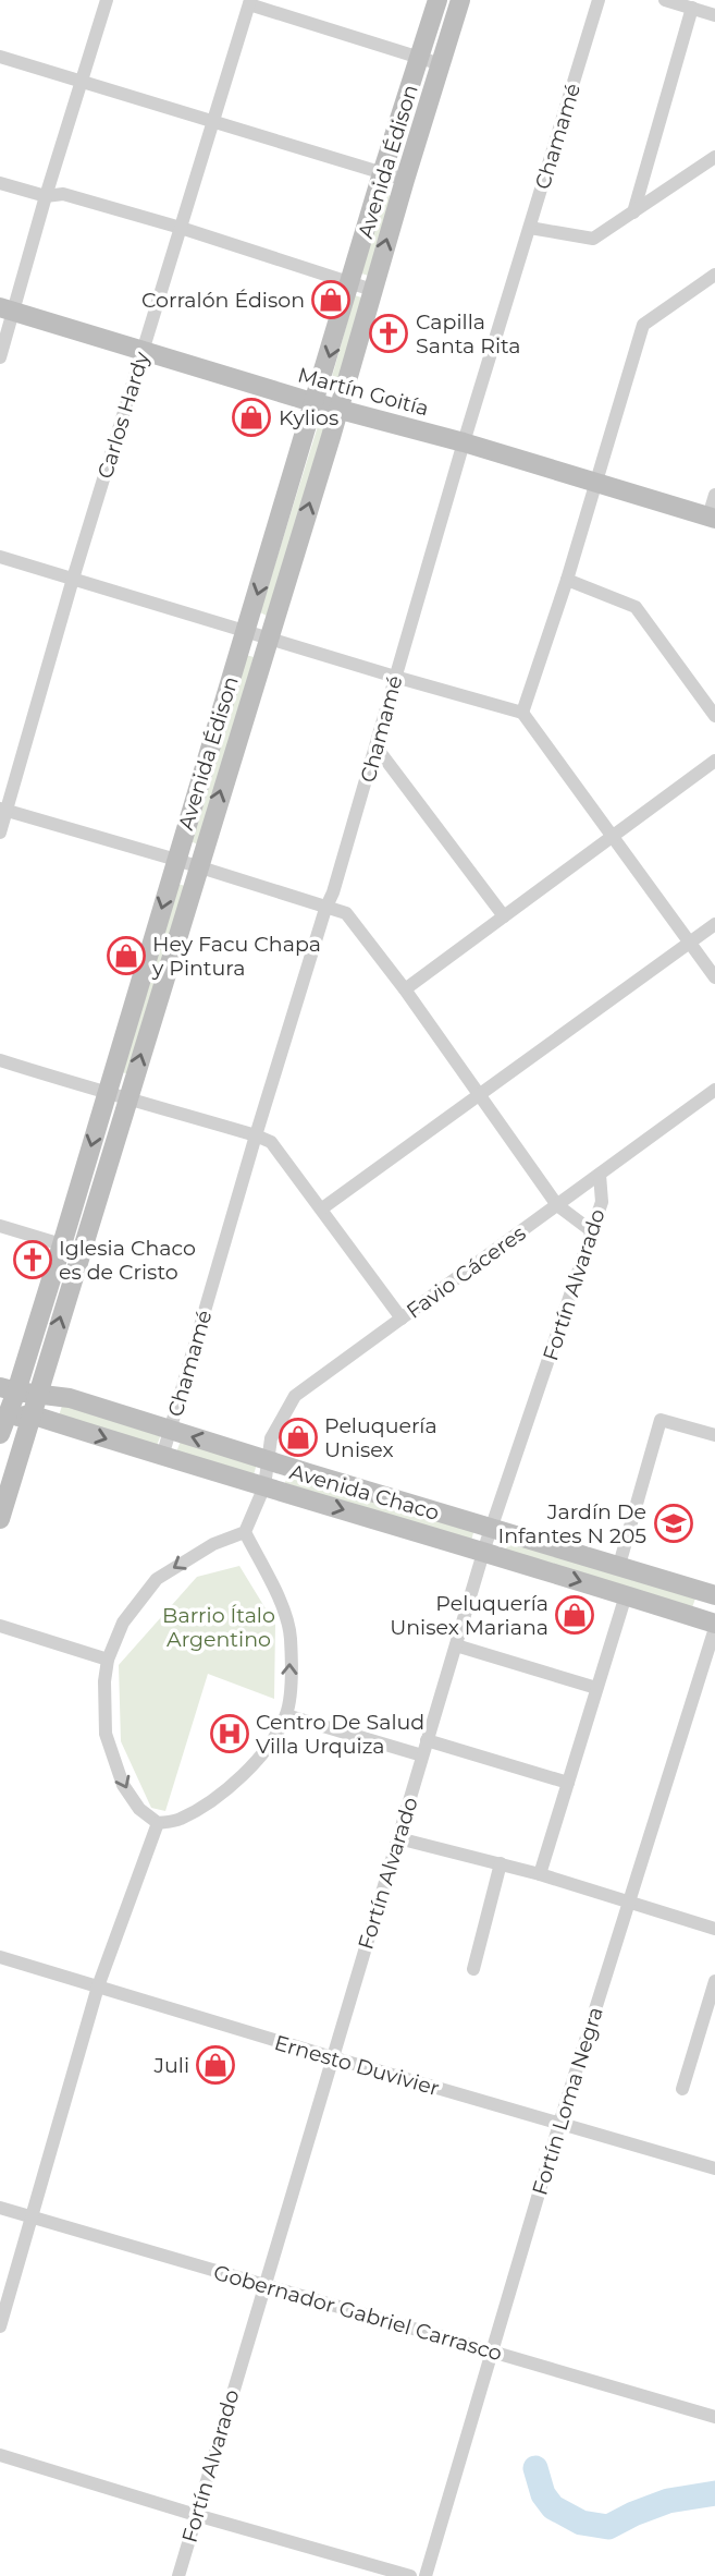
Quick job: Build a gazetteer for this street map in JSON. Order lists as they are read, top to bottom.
{
  "streets": {
    "main road": ["Avenida Édison", "Martín Goitía", "Avenida Chaco"],
    "street": [
      "Chamamé",
      "Carlos Hardy",
      "Favio Cáceres",
      "Fortín Alvarado",
      "Ernesto Duvivier",
      "Fortín Loma Negra",
      "Gobernador Gabriel Carrasco"
    ]
  },
  "crossings": [
    ["Chamamé", "Martín Goitía"],
    ["Chamamé", "Avenida Chaco"],
    ["Avenida Édison", "Martín Goitía"],
    ["Avenida Édison", "Avenida Chaco"],
    ["Martín Goitía", "Carlos Hardy"],
    ["Favio Cáceres", "Fortín Alvarado"],
    ["Favio Cáceres", "Avenida Chaco"],
    ["Fortín Alvarado", "Avenida Chaco"],
    ["Fortín Alvarado", "Ernesto Duvivier"],
    ["Fortín Alvarado", "Gobernador Gabriel Carrasco"],
    ["Avenida Chaco", "Fortín Loma Negra"],
    ["Ernesto Duvivier", "Fortín Loma Negra"],
    ["Fortín Loma Negra", "Gobernador Gabriel Carrasco"]
  ],
  "parks": ["Barrio Ítalo Argentino"],
  "places": {
    "shop": [
      "Corralón Édison",
      "Kylios",
      "Hey Facu Chapa y Pintura",
      "Peluquería Unisex",
      "Peluquería Unisex Mariana",
      "Juli"
    ],
    "church": ["Capilla Santa Rita", "Iglesia Chaco es de Cristo"],
    "school or university": ["Jardín De Infantes N 205"],
    "hospital": ["Centro De Salud Villa Urquiza"]
  }
}
